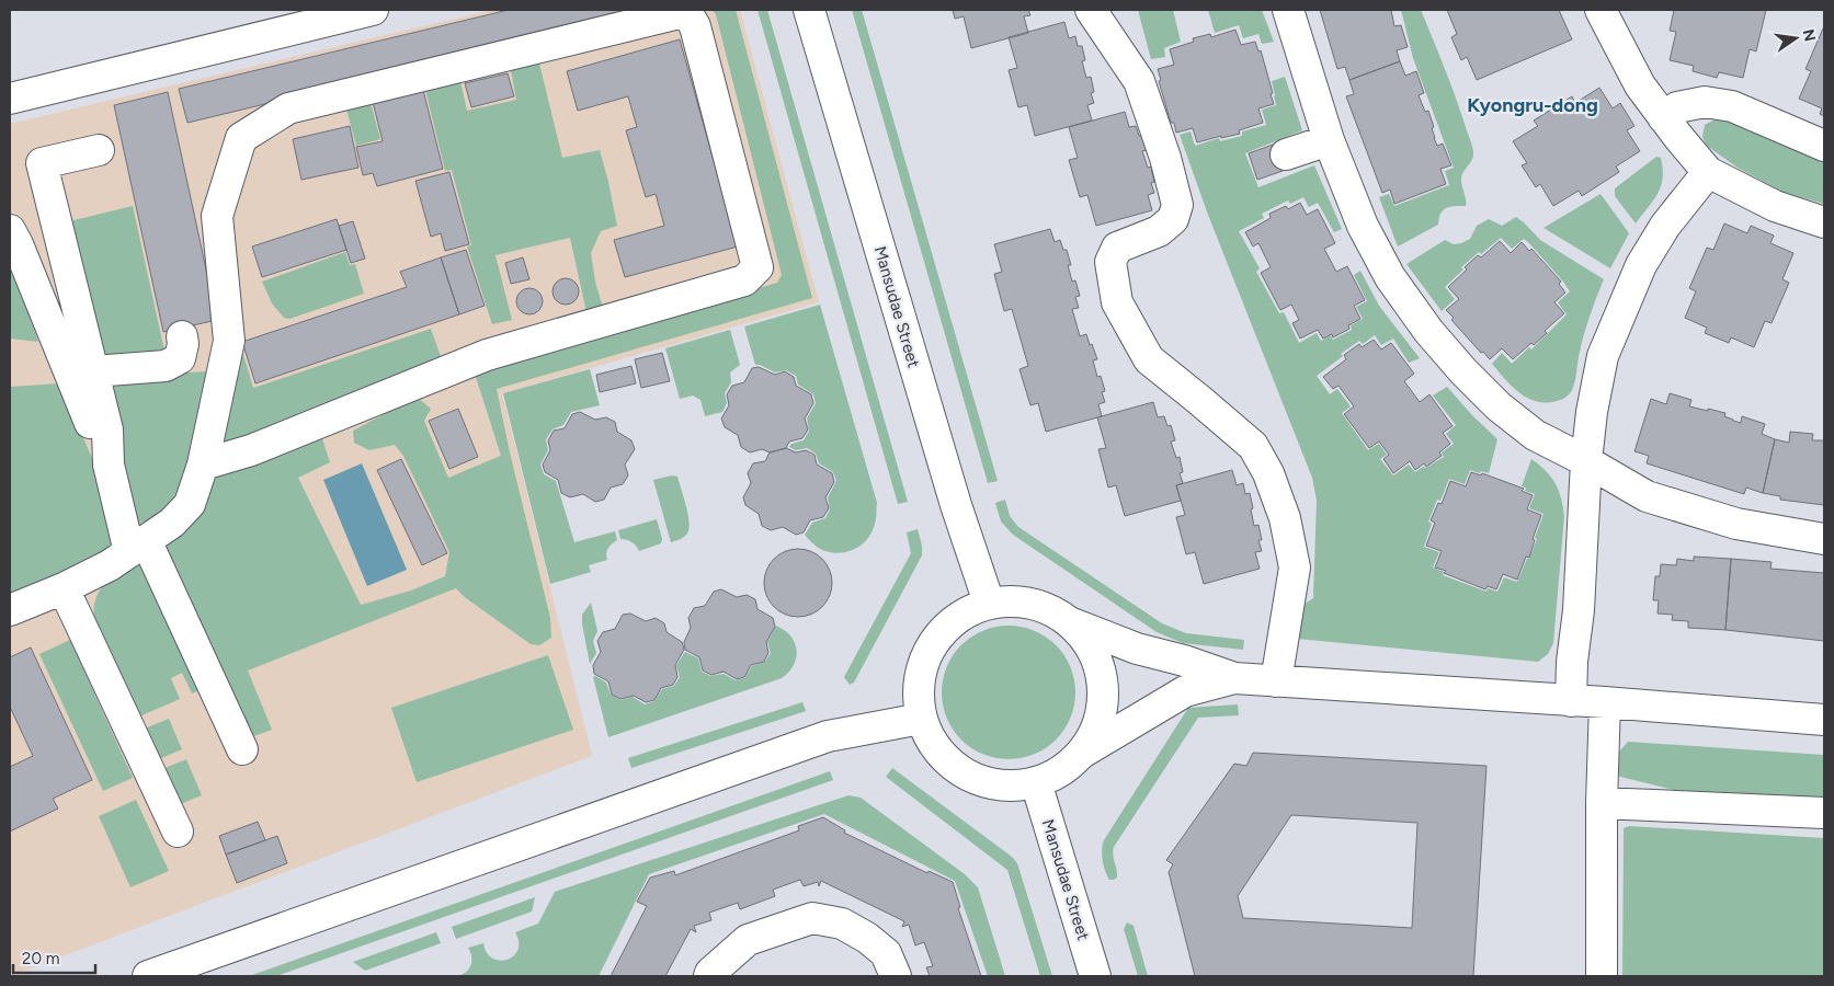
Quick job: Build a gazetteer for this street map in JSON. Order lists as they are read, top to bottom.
{
  "streets": {
    "street": ["Mansudae Street"]
  },
  "districts": ["Kyongru-dong"],
  "scale_bar": "20 m",
  "north": "right"
}
